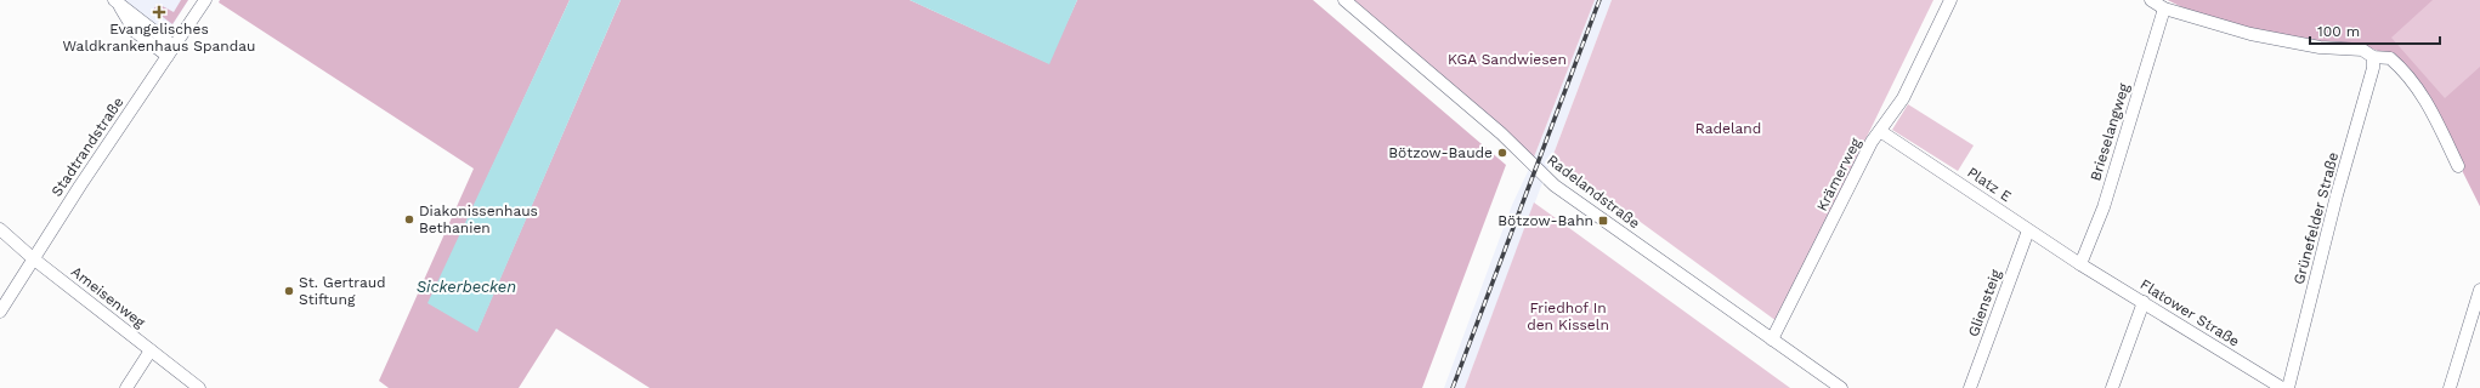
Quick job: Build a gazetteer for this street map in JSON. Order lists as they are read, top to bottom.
{
  "streets": {
    "street": [
      "Brieselangweg",
      "Stadtrandstraße",
      "Krämerweg",
      "Platz E",
      "Radelandstraße",
      "Grünefelder Straße",
      "Ameisenweg",
      "Gliensteig",
      "Flatower Straße"
    ]
  },
  "crossings": [
    ["Brieselangweg", "Platz E"],
    ["Brieselangweg", "Flatower Straße"],
    ["Stadtrandstraße", "Ameisenweg"],
    ["Krämerweg", "Platz E"],
    ["Krämerweg", "Radelandstraße"],
    ["Platz E", "Gliensteig"],
    ["Platz E", "Flatower Straße"]
  ],
  "water": ["Sickerbecken"],
  "parks": ["KGA Sandwiesen", "Radeland", "Friedhof In den Kisseln"],
  "places": {
    "health": ["Evangelisches Waldkrankenhaus Spandau"],
    "other": ["Bötzow-Baude", "Diakonissenhaus Bethanien", "St. Gertraud Stiftung"],
    "transit": ["Bötzow-Bahn"]
  },
  "scale_bar": "100 m"
}
